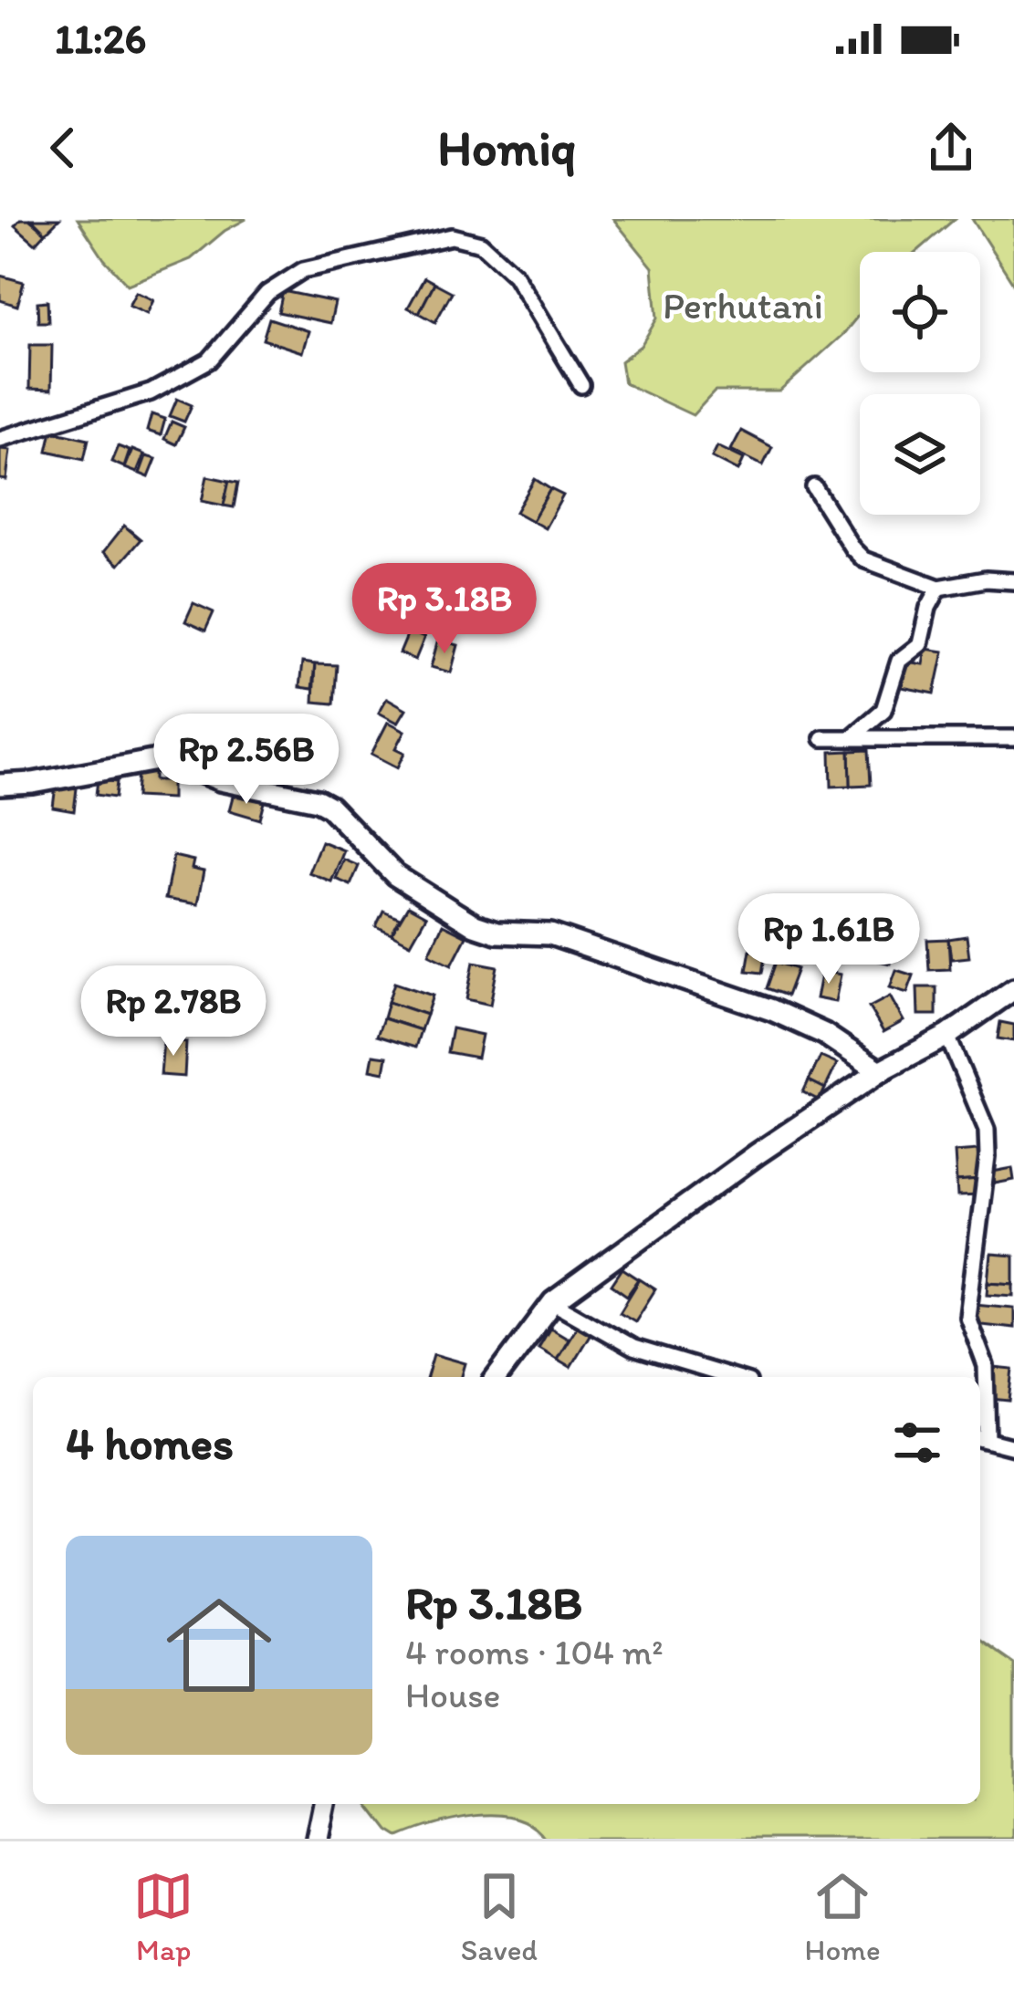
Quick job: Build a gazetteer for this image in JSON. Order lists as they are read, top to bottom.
{
  "parks": ["Perhutani"],
  "page": {
    "status": "11:26",
    "header": "Homiq",
    "price": [
      "Rp 3.18B",
      "Rp 2.56B",
      "Rp 1.61B",
      "Rp 2.78B"
    ],
    "heading": "4 homes",
    "list": [
      {
        "name": "Rp 3.18B",
        "note": "4 rooms · 104 m² · House"
      }
    ],
    "tabs": ["Map", "Saved", "Home"]
  }
}
